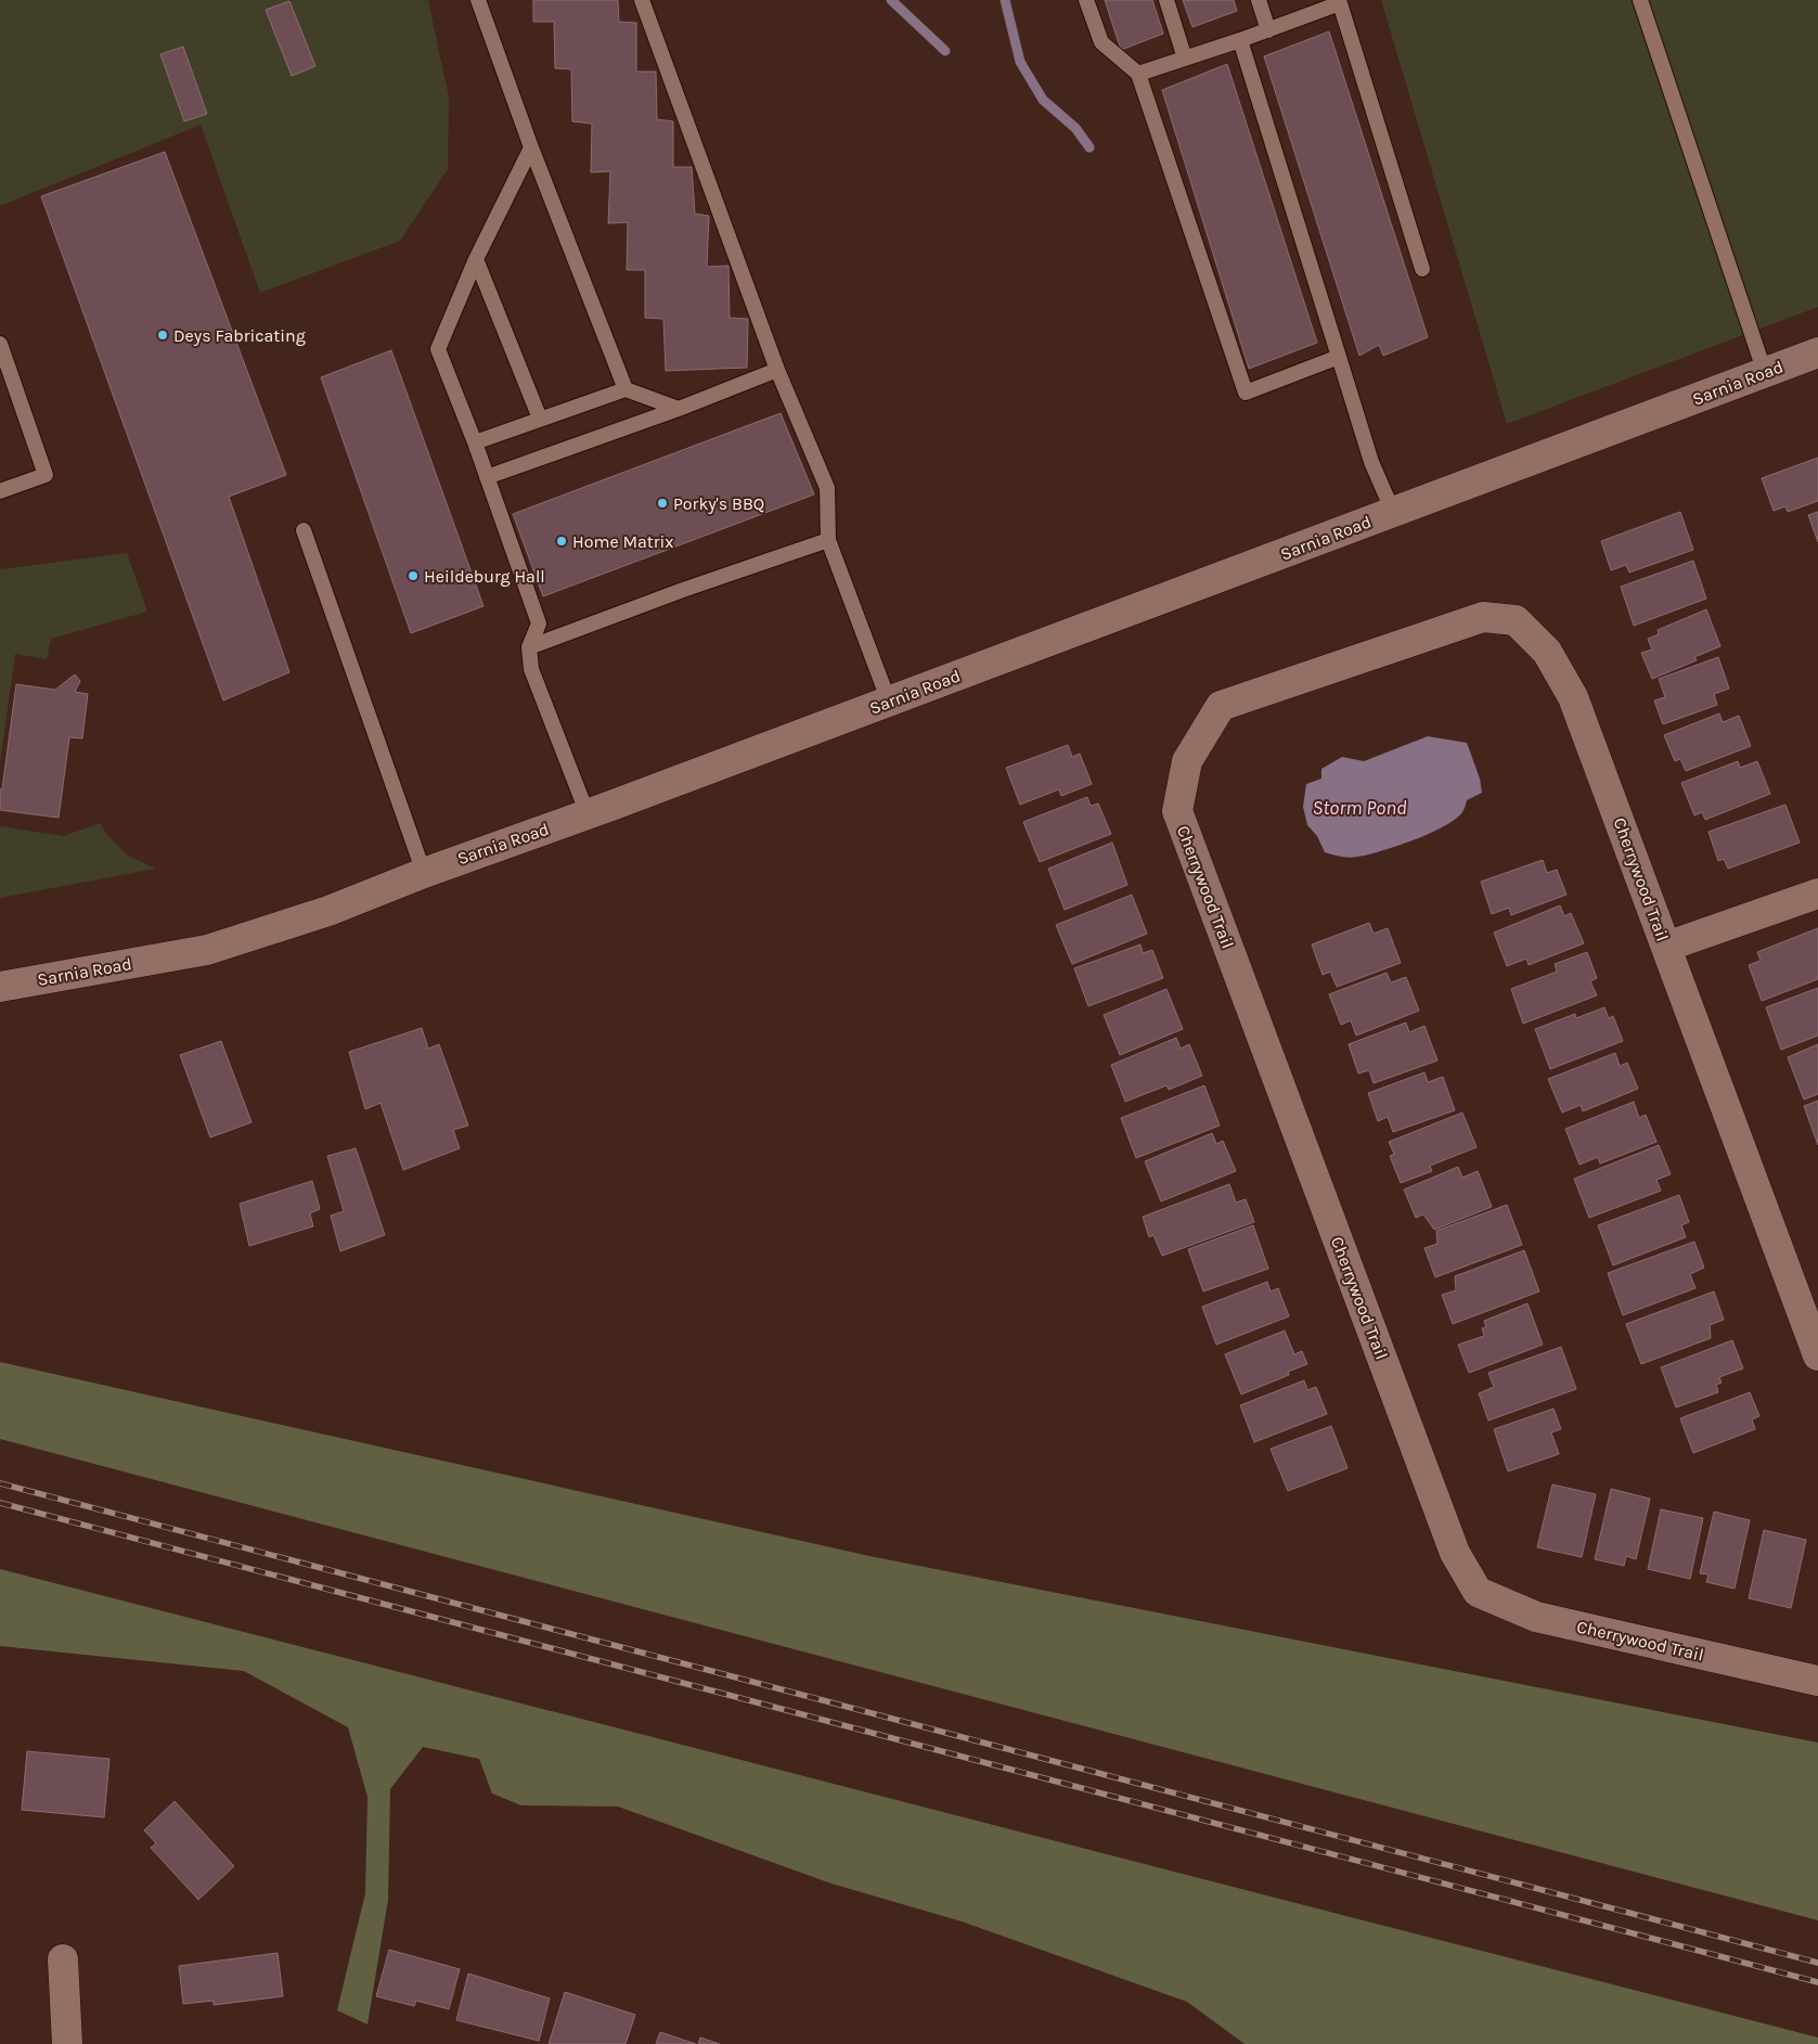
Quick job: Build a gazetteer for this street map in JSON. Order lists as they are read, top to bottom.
{
  "streets": {
    "street": ["Sarnia Road", "Cherrywood Trail"]
  },
  "water": ["Storm Pond"],
  "places": [
    "Deys Fabricating",
    "Porky's BBQ",
    "Home Matrix",
    "Heildeburg Hall"
  ]
}
